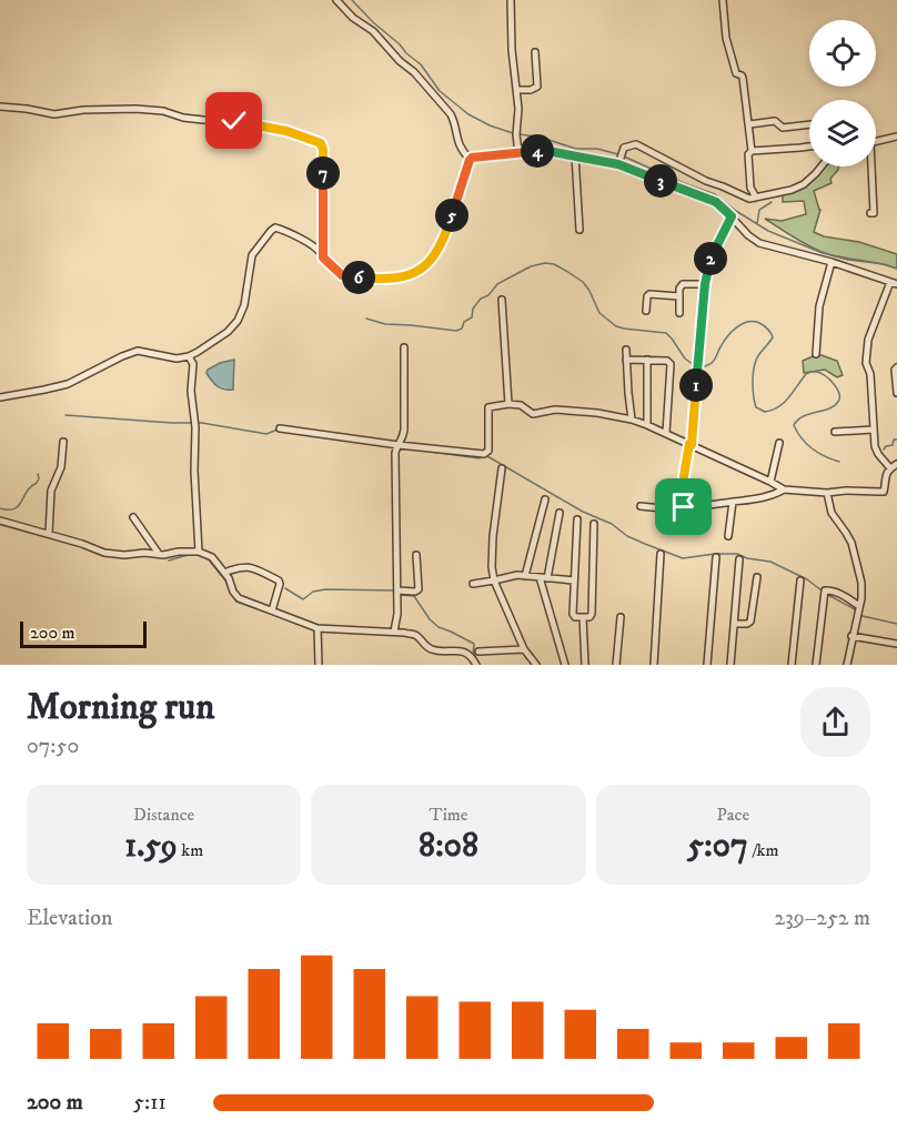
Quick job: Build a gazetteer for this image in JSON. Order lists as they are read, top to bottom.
{
  "scale_bar": "200 m",
  "page": {
    "pins": [
      "4",
      "7",
      "3",
      "5",
      "2",
      "6",
      "1"
    ],
    "scale": "200 m",
    "heading": ["Morning run", "07:50"],
    "stats": [
      ["Distance", "1.59 km"],
      ["Time", "8:08"],
      ["Pace", "5:07 /km"]
    ],
    "chart": ["Elevation", "239–252 m"],
    "list": [
      {
        "name": "200 m",
        "note": "5:11"
      }
    ]
  }
}
